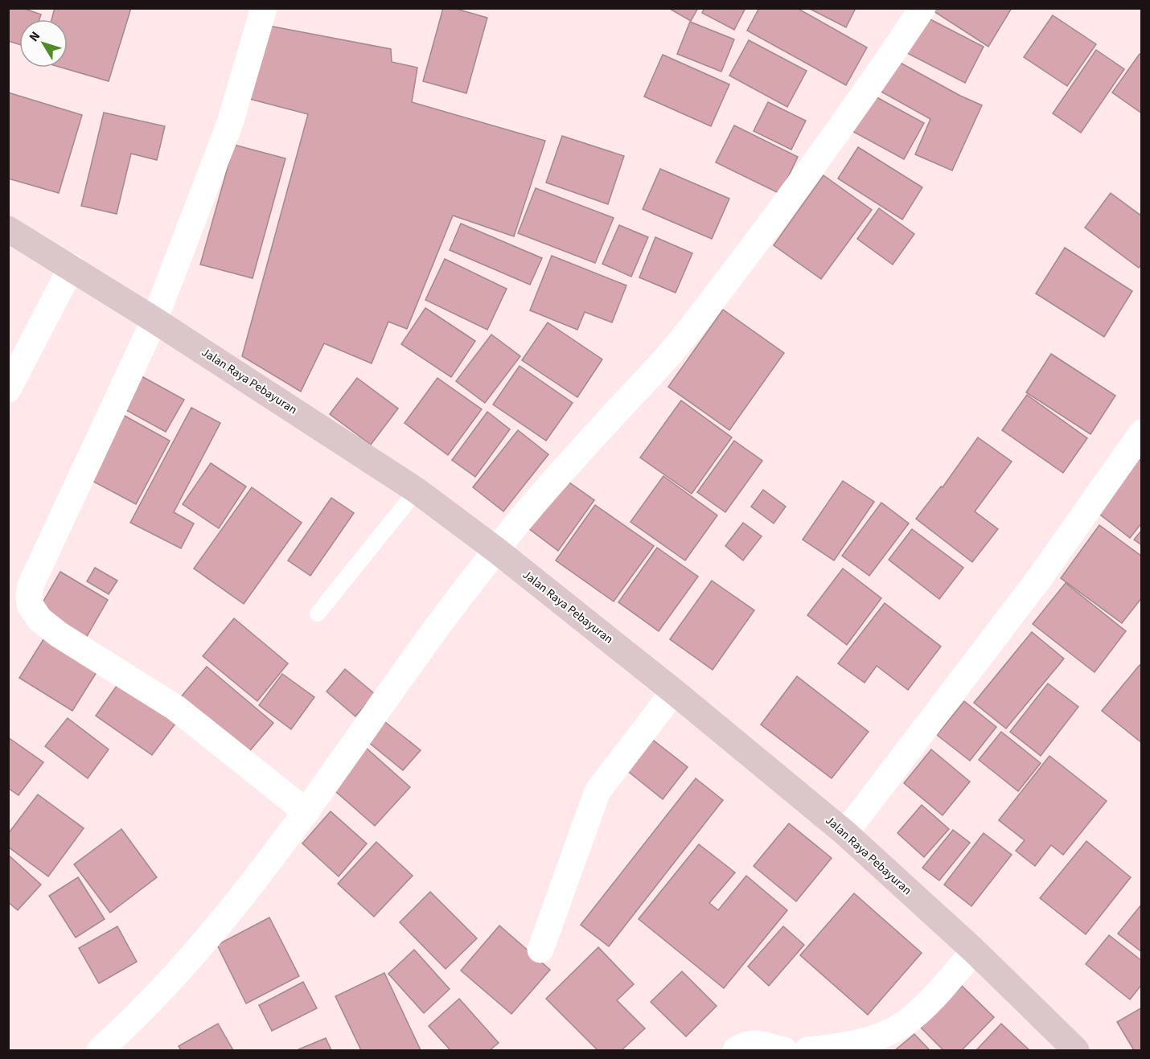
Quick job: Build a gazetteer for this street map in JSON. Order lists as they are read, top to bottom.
{
  "streets": {
    "main road": ["Jalan Raya Pebayuran"]
  },
  "north": "top left"
}
